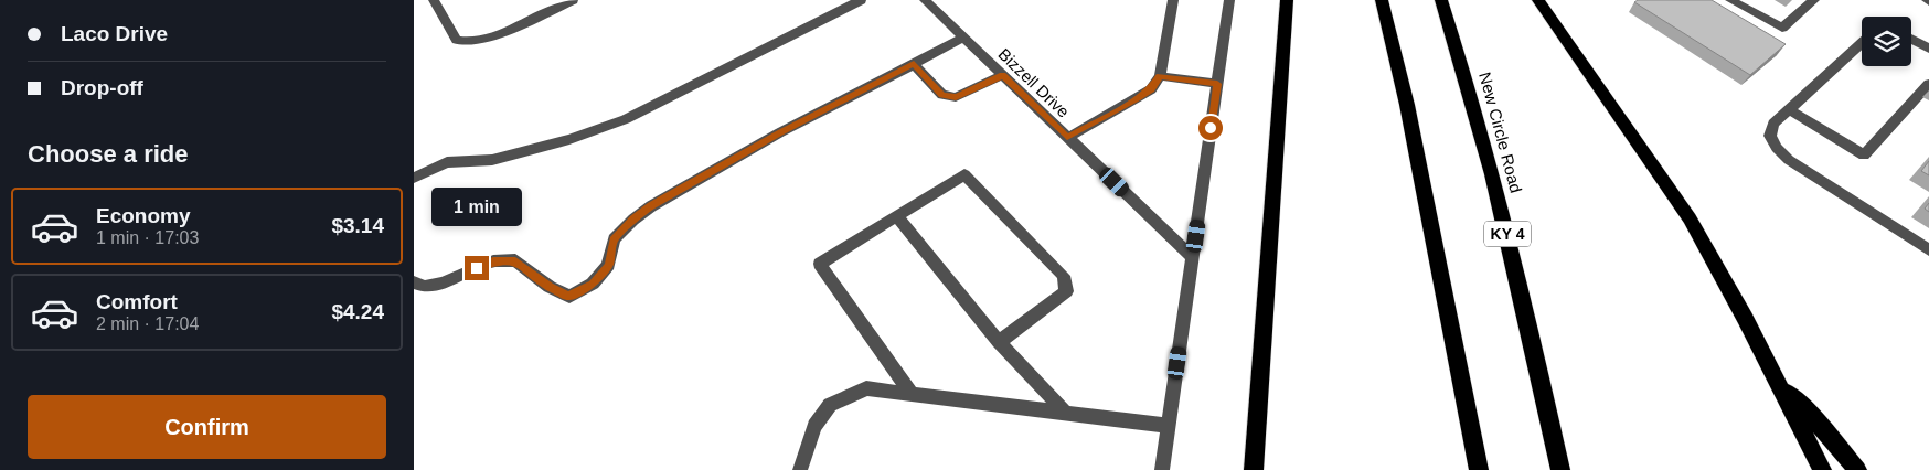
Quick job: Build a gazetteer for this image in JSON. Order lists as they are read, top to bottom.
{
  "streets": {
    "highway": ["New Circle Road", "KY 4"],
    "street": ["Bizzell Drive"]
  },
  "page": {
    "banner": ["Laco Drive", "Drop-off"],
    "heading": "Choose a ride",
    "list": [
      {
        "name": "Economy",
        "note": "1 min · 17:03",
        "value": "$3.14"
      },
      {
        "name": "Comfort",
        "note": "2 min · 17:04",
        "value": "$4.24"
      }
    ],
    "bubble": "1 min",
    "buttons": "Confirm"
  }
}
